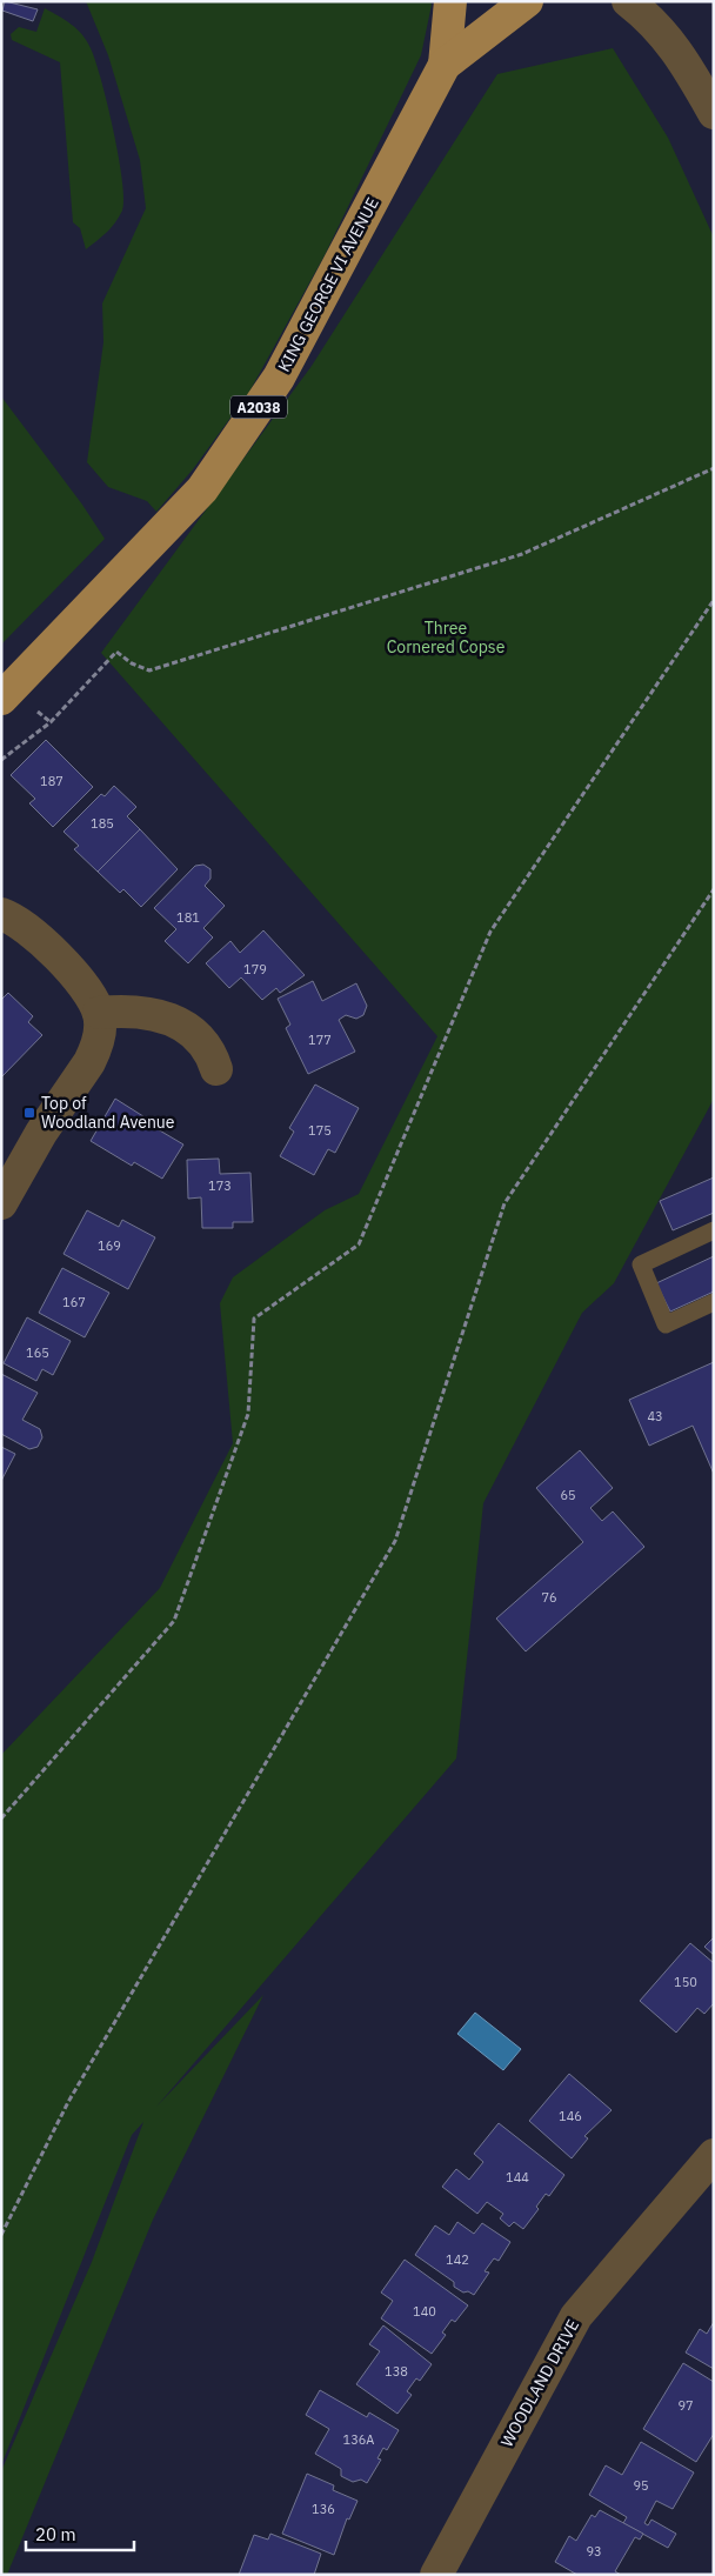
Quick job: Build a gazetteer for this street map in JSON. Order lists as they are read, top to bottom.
{
  "streets": {
    "main road": ["KING GEORGE VI AVENUE", "A2038"],
    "street": ["WOODLAND DRIVE"]
  },
  "parks": ["Three Cornered Copse"],
  "places": {
    "transit": ["Top of Woodland Avenue"]
  },
  "house_numbers": [
    "187",
    "185",
    "181",
    "179",
    "177",
    "175",
    "173",
    "169",
    "167",
    "165",
    "43",
    "65",
    "76",
    "150",
    "146",
    "144",
    "142",
    "140",
    "138",
    "97",
    "136A",
    "95",
    "136",
    "93"
  ],
  "scale_bar": "20 m"
}
